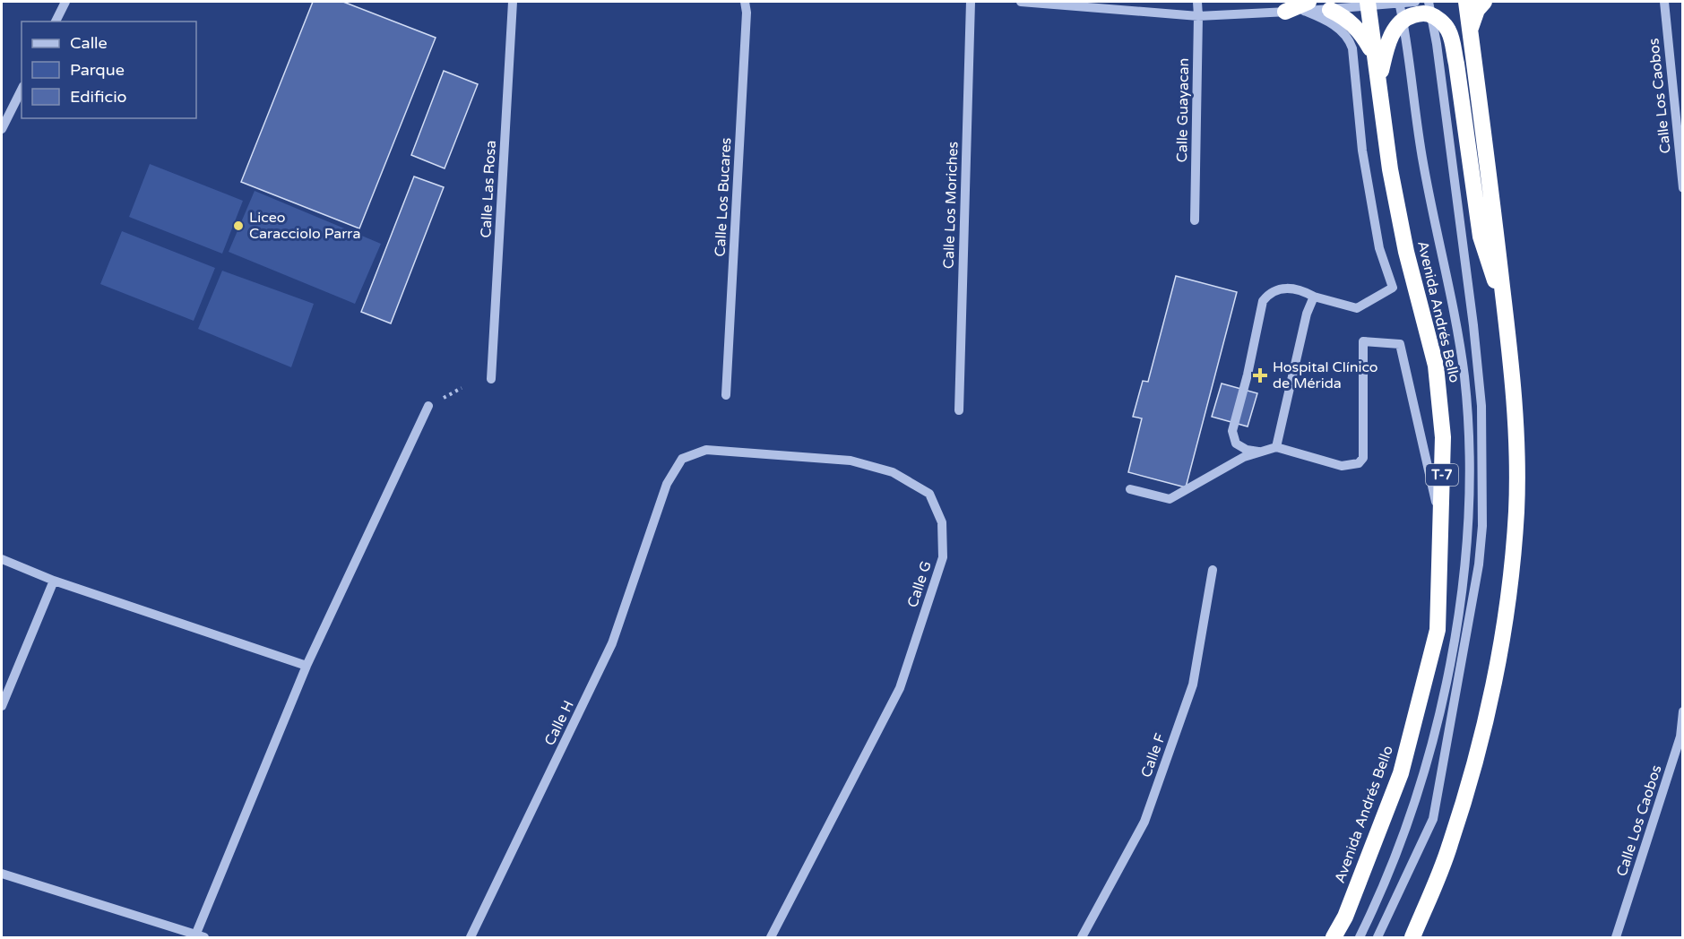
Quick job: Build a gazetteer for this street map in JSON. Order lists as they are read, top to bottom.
{
  "streets": {
    "highway": ["Avenida Andrés Bello", "T-7"],
    "street": [
      "Calle Los Caobos",
      "Calle Guayacan",
      "Calle Las Rosa",
      "Calle Los Bucares",
      "Calle Los Moriches",
      "Calle G",
      "Calle H",
      "Calle F"
    ]
  },
  "crossings": [
    ["Calle G", "Calle H"]
  ],
  "places": {
    "other": ["Liceo Caracciolo Parra"],
    "health": ["Hospital Clínico de Mérida"]
  },
  "legend": ["Calle", "Parque", "Edificio"]
}
